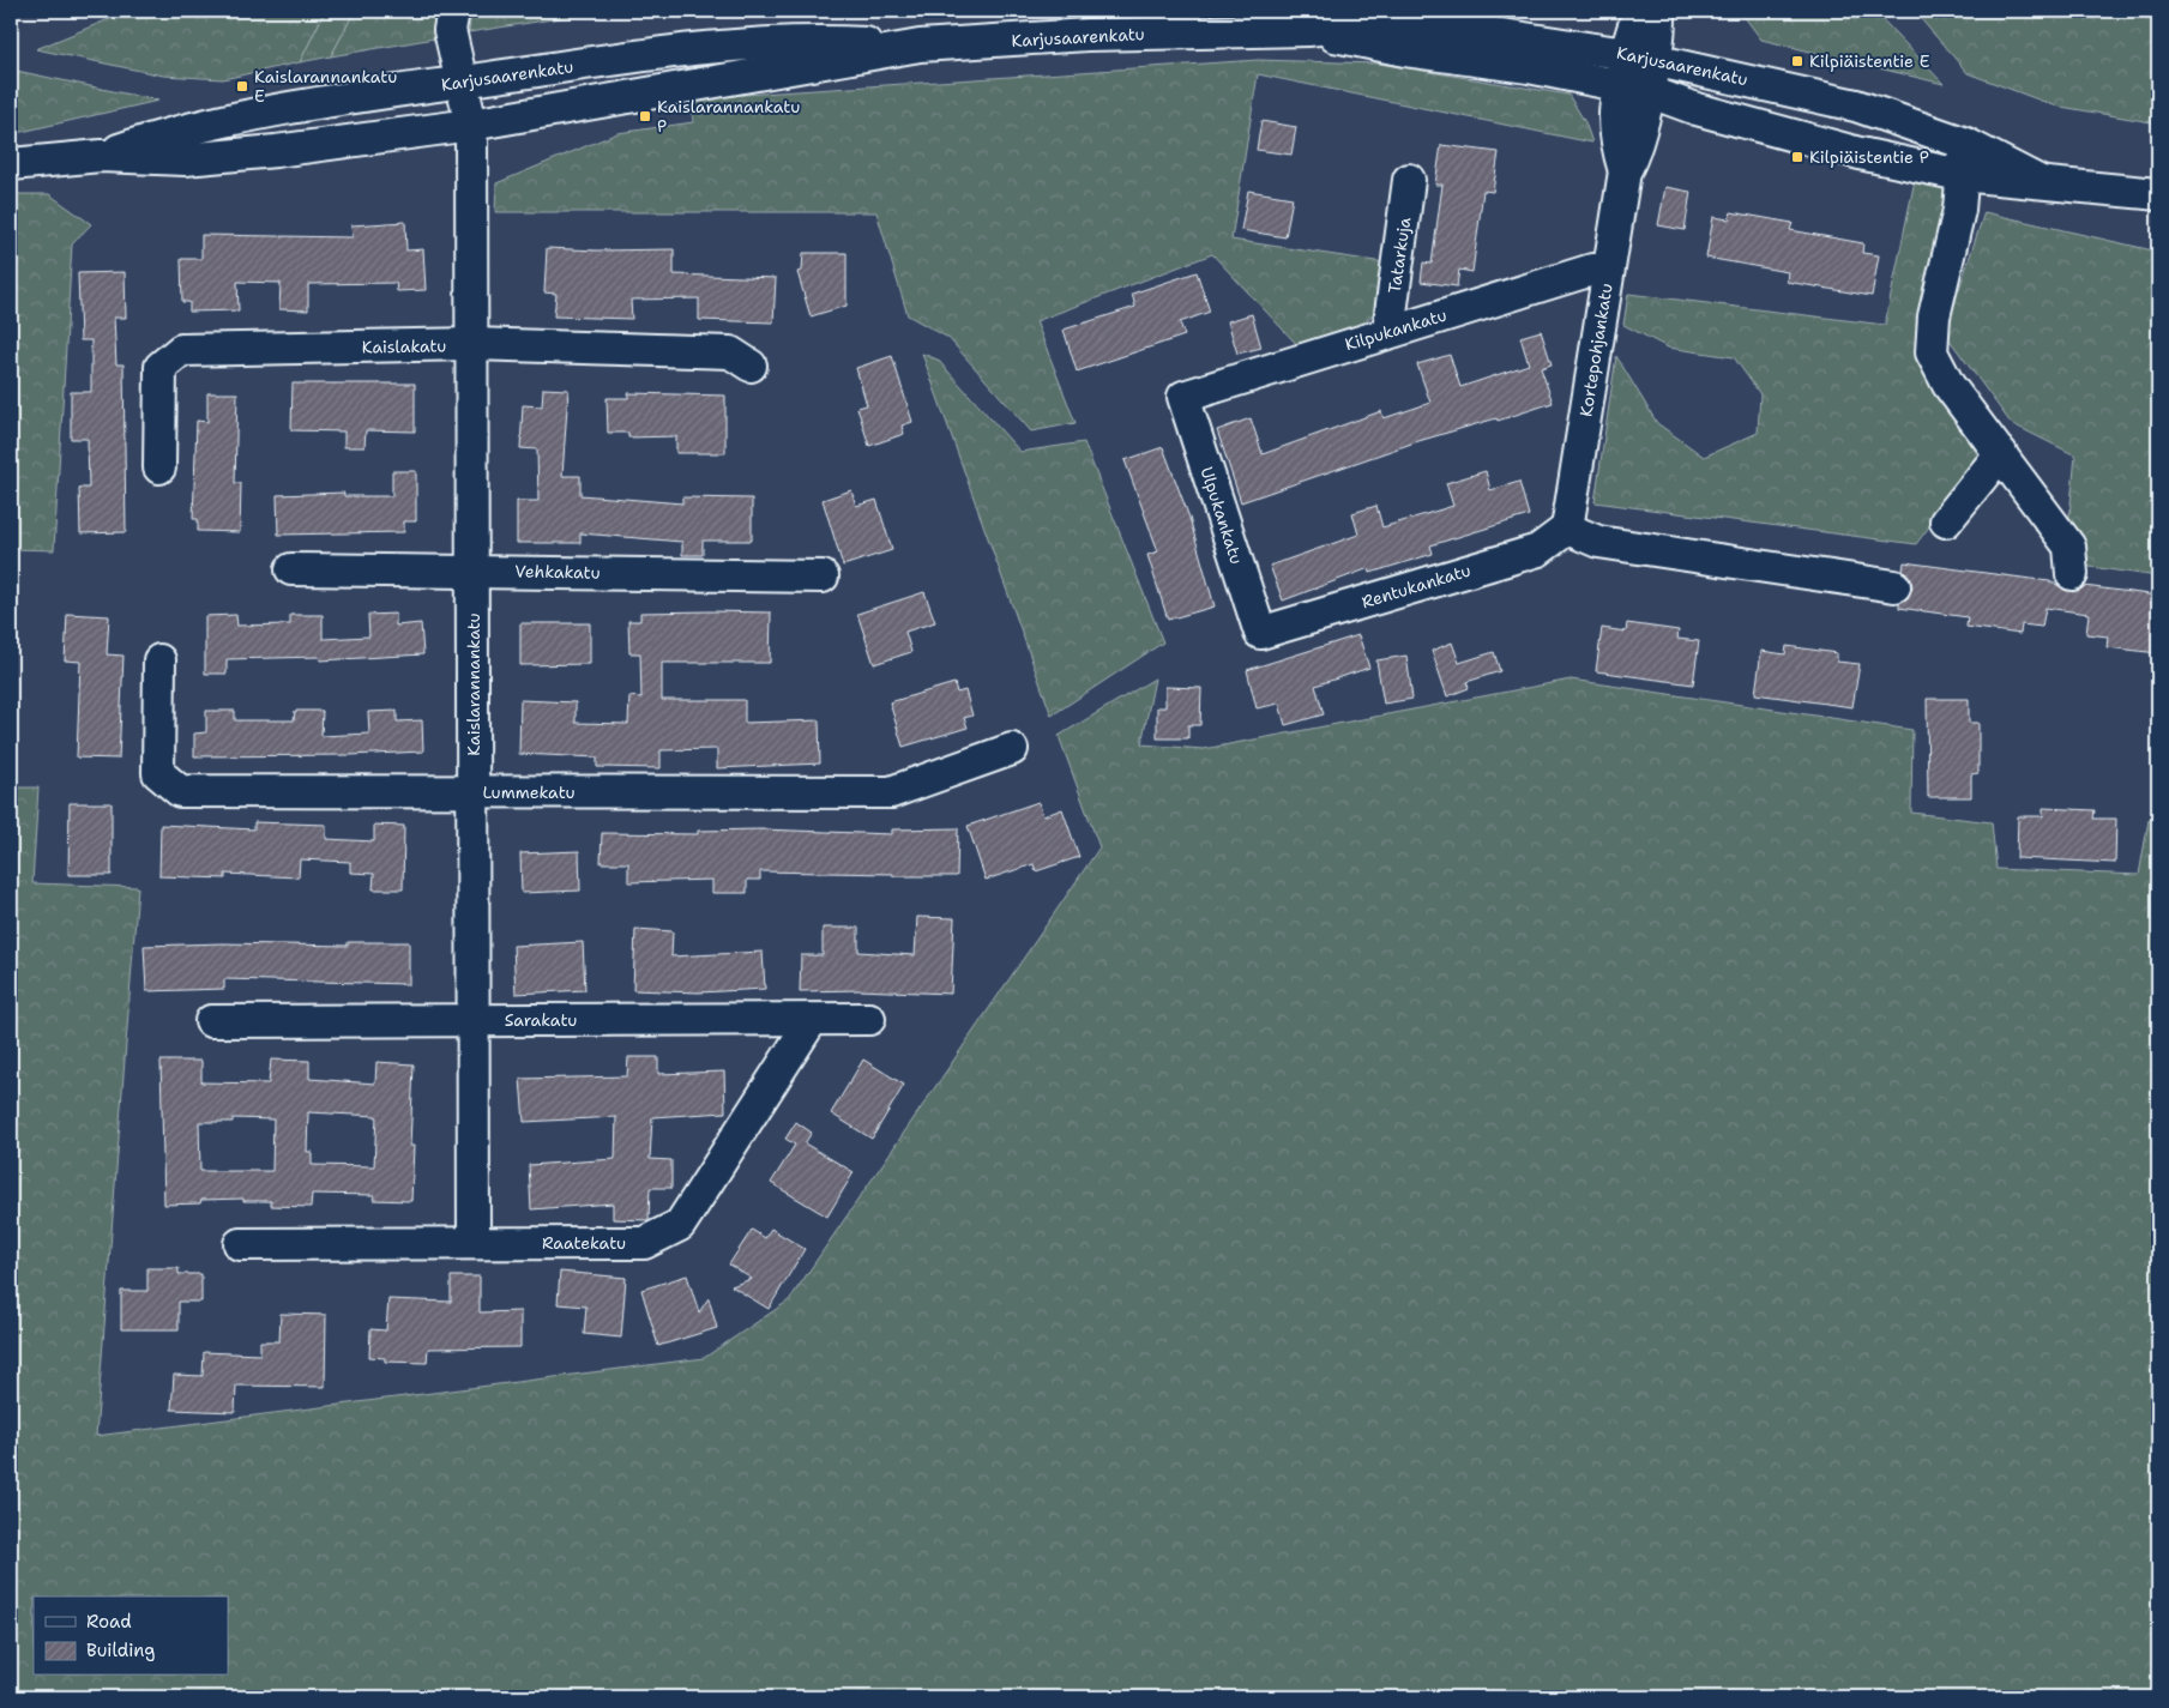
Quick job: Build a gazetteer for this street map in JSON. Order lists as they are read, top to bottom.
{
  "streets": {
    "street": [
      "Karjusaarenkatu",
      "Tatarkuja",
      "Kilpukankatu",
      "Kaislakatu",
      "Kortepohjankatu",
      "Ulpukankatu",
      "Vehkakatu",
      "Rentukankatu",
      "Kaislarannankatu",
      "Lummekatu",
      "Sarakatu",
      "Raatekatu"
    ]
  },
  "crossings": [
    ["Karjusaarenkatu", "Kortepohjankatu"],
    ["Karjusaarenkatu", "Kaislarannankatu"],
    ["Tatarkuja", "Kilpukankatu"],
    ["Kilpukankatu", "Kortepohjankatu"],
    ["Kilpukankatu", "Ulpukankatu"],
    ["Kaislakatu", "Kaislarannankatu"],
    ["Kortepohjankatu", "Rentukankatu"],
    ["Ulpukankatu", "Rentukankatu"],
    ["Vehkakatu", "Kaislarannankatu"],
    ["Kaislarannankatu", "Lummekatu"],
    ["Kaislarannankatu", "Sarakatu"],
    ["Kaislarannankatu", "Raatekatu"],
    ["Sarakatu", "Raatekatu"]
  ],
  "places": {
    "transit": [
      "Kilpiäistentie E",
      "Kaislarannankatu E",
      "Kaislarannankatu P",
      "Kilpiäistentie P"
    ]
  },
  "legend": ["Road", "Building"]
}
